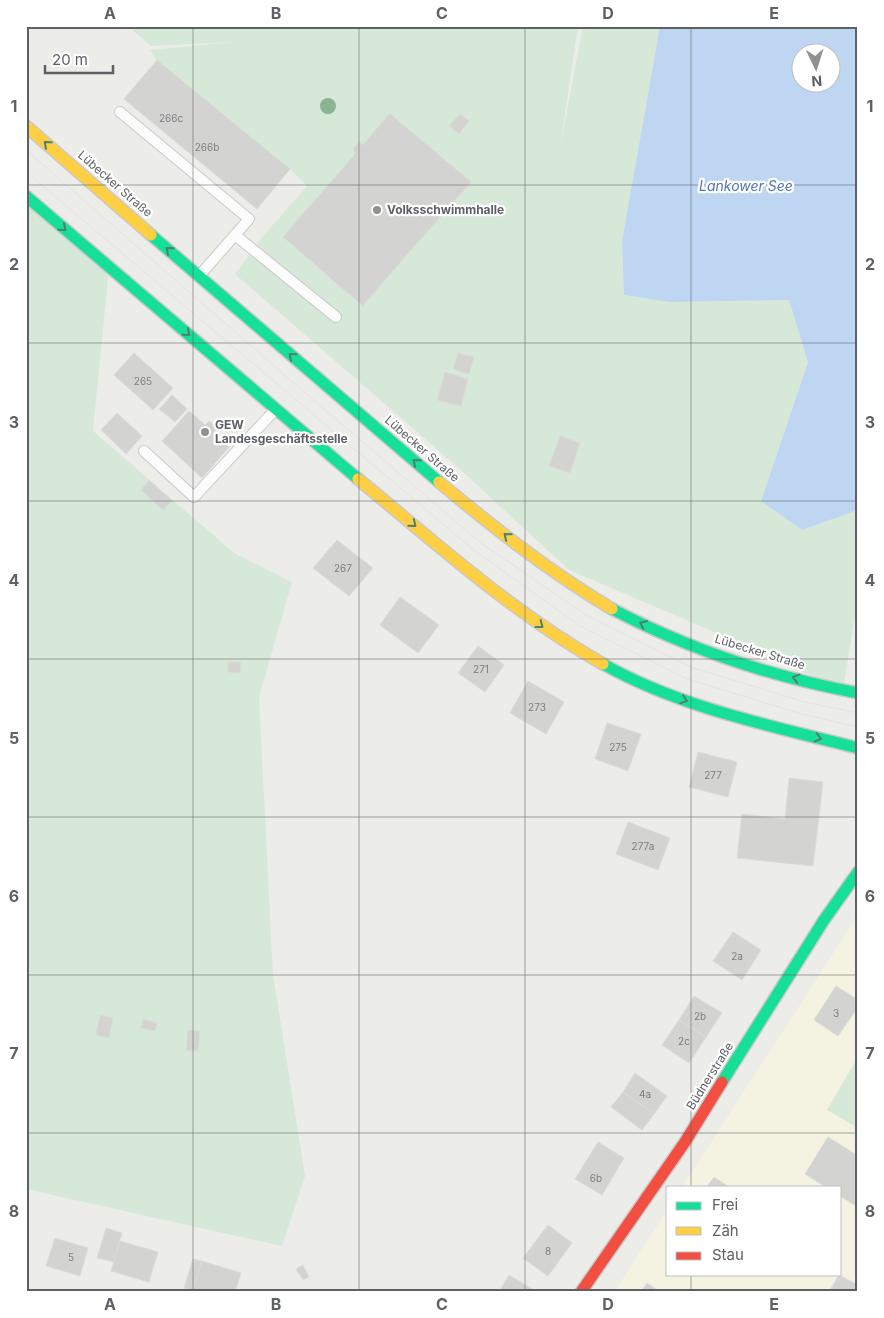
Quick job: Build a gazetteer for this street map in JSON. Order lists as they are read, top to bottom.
{
  "streets": {
    "street": ["Lübecker Straße", "Büdnerstraße"]
  },
  "water": ["Lankower See"],
  "places": ["Volksschwimmhalle", "GEW Landesgeschäftsstelle"],
  "house_numbers": [
    "266c",
    "266b",
    "265",
    "267",
    "271",
    "273",
    "275",
    "277",
    "277a",
    "2a",
    "3",
    "2b",
    "2c",
    "4a",
    "6b",
    "8",
    "5"
  ],
  "legend": ["Frei", "Zäh", "Stau"],
  "scale_bar": "20 m",
  "north": "bottom",
  "grid": {
    "columns": [
      "A",
      "B",
      "C",
      "D",
      "E"
    ],
    "rows": [
      "1",
      "2",
      "3",
      "4",
      "5",
      "6",
      "7",
      "8"
    ]
  }
}
